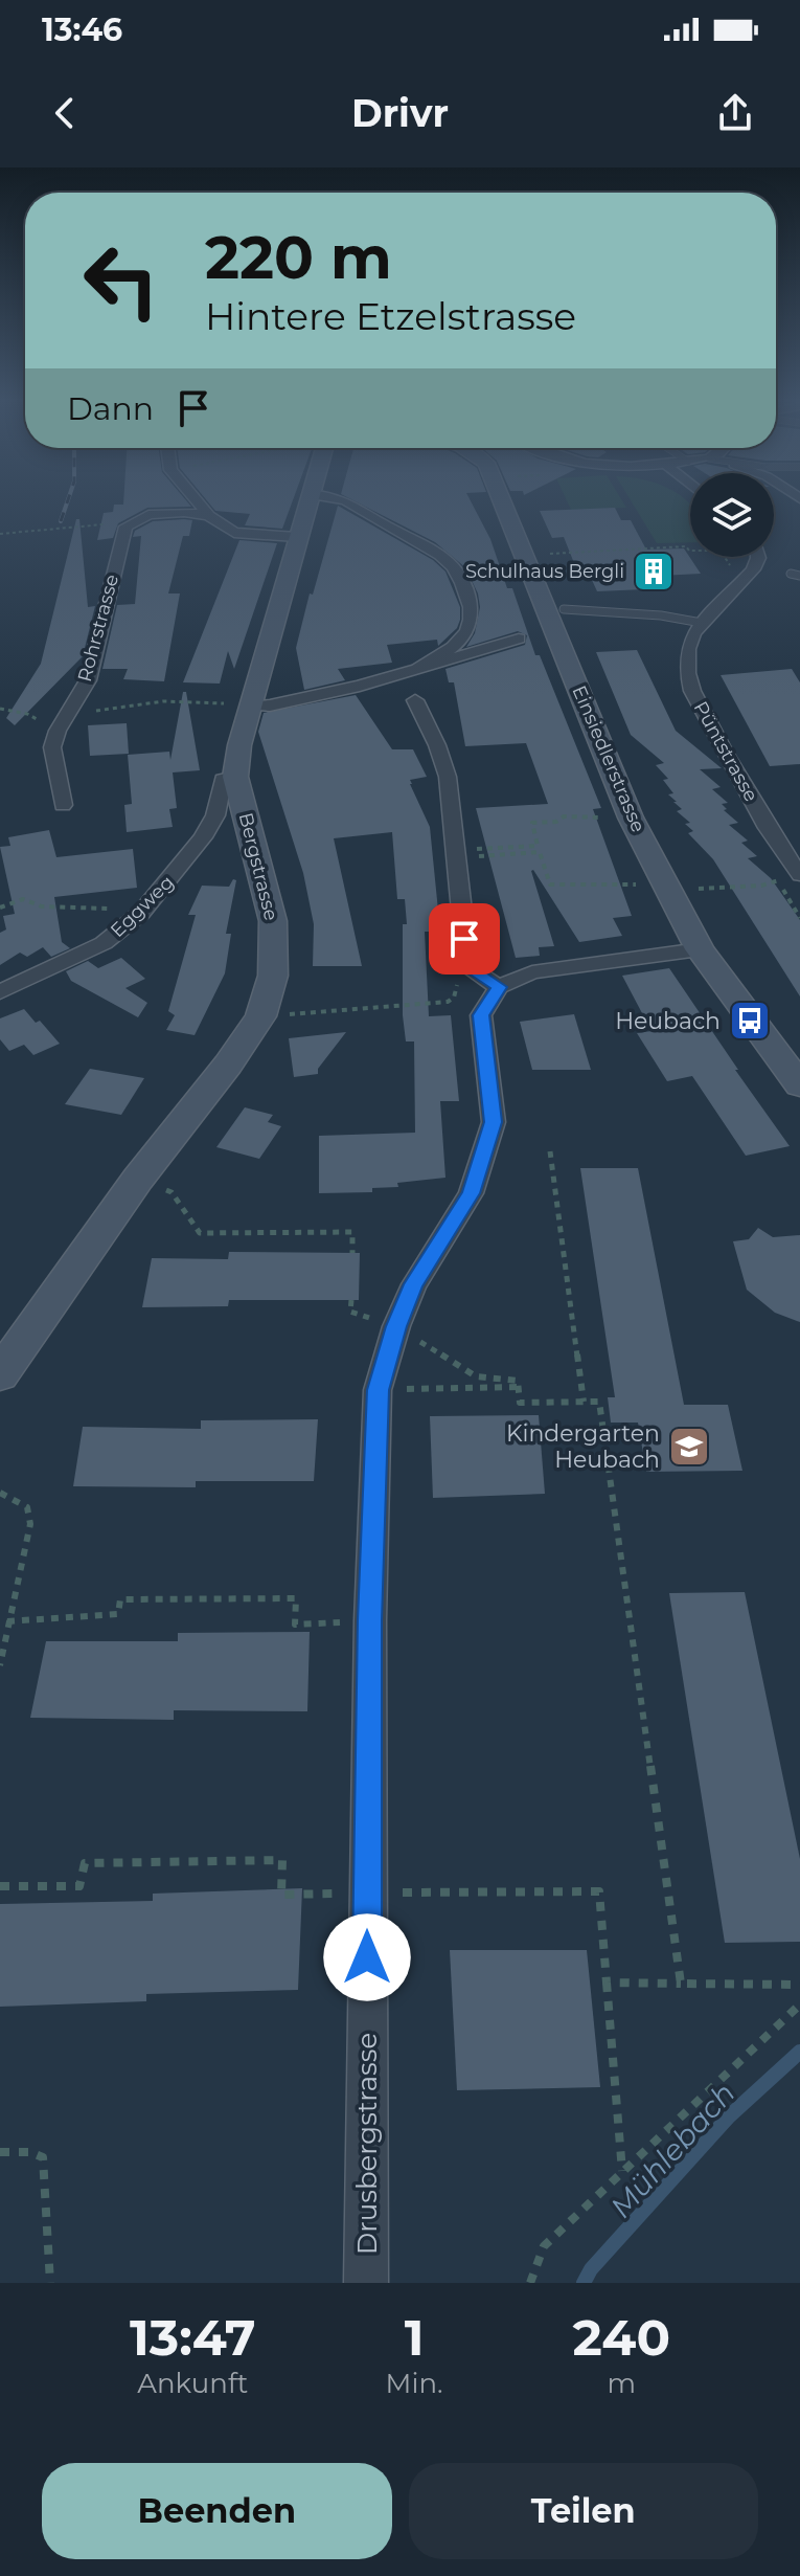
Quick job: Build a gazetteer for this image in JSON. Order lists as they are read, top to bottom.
{
  "streets": {
    "street": [
      "Rohrstrasse",
      "Püntstrasse",
      "Einsiedlerstrasse",
      "Bergstrasse",
      "Eggweg",
      "Drusbergstrasse"
    ]
  },
  "crossings": [
    ["Rohrstrasse", "Bergstrasse"],
    ["Bergstrasse", "Eggweg"]
  ],
  "water": ["Mühlebach"],
  "places": {
    "building": ["Schulhaus Bergli"],
    "bus stop": ["Heubach"],
    "school or university": ["Kindergarten Heubach"]
  },
  "page": {
    "status": "13:46",
    "header": "Drivr",
    "turn": ["220 m", "Hintere Etzelstrasse"],
    "then": "Dann",
    "eta": [
      "13:47",
      "Ankunft",
      "1",
      "Min.",
      "240",
      "m"
    ],
    "buttons": ["Beenden", "Teilen"]
  }
}
